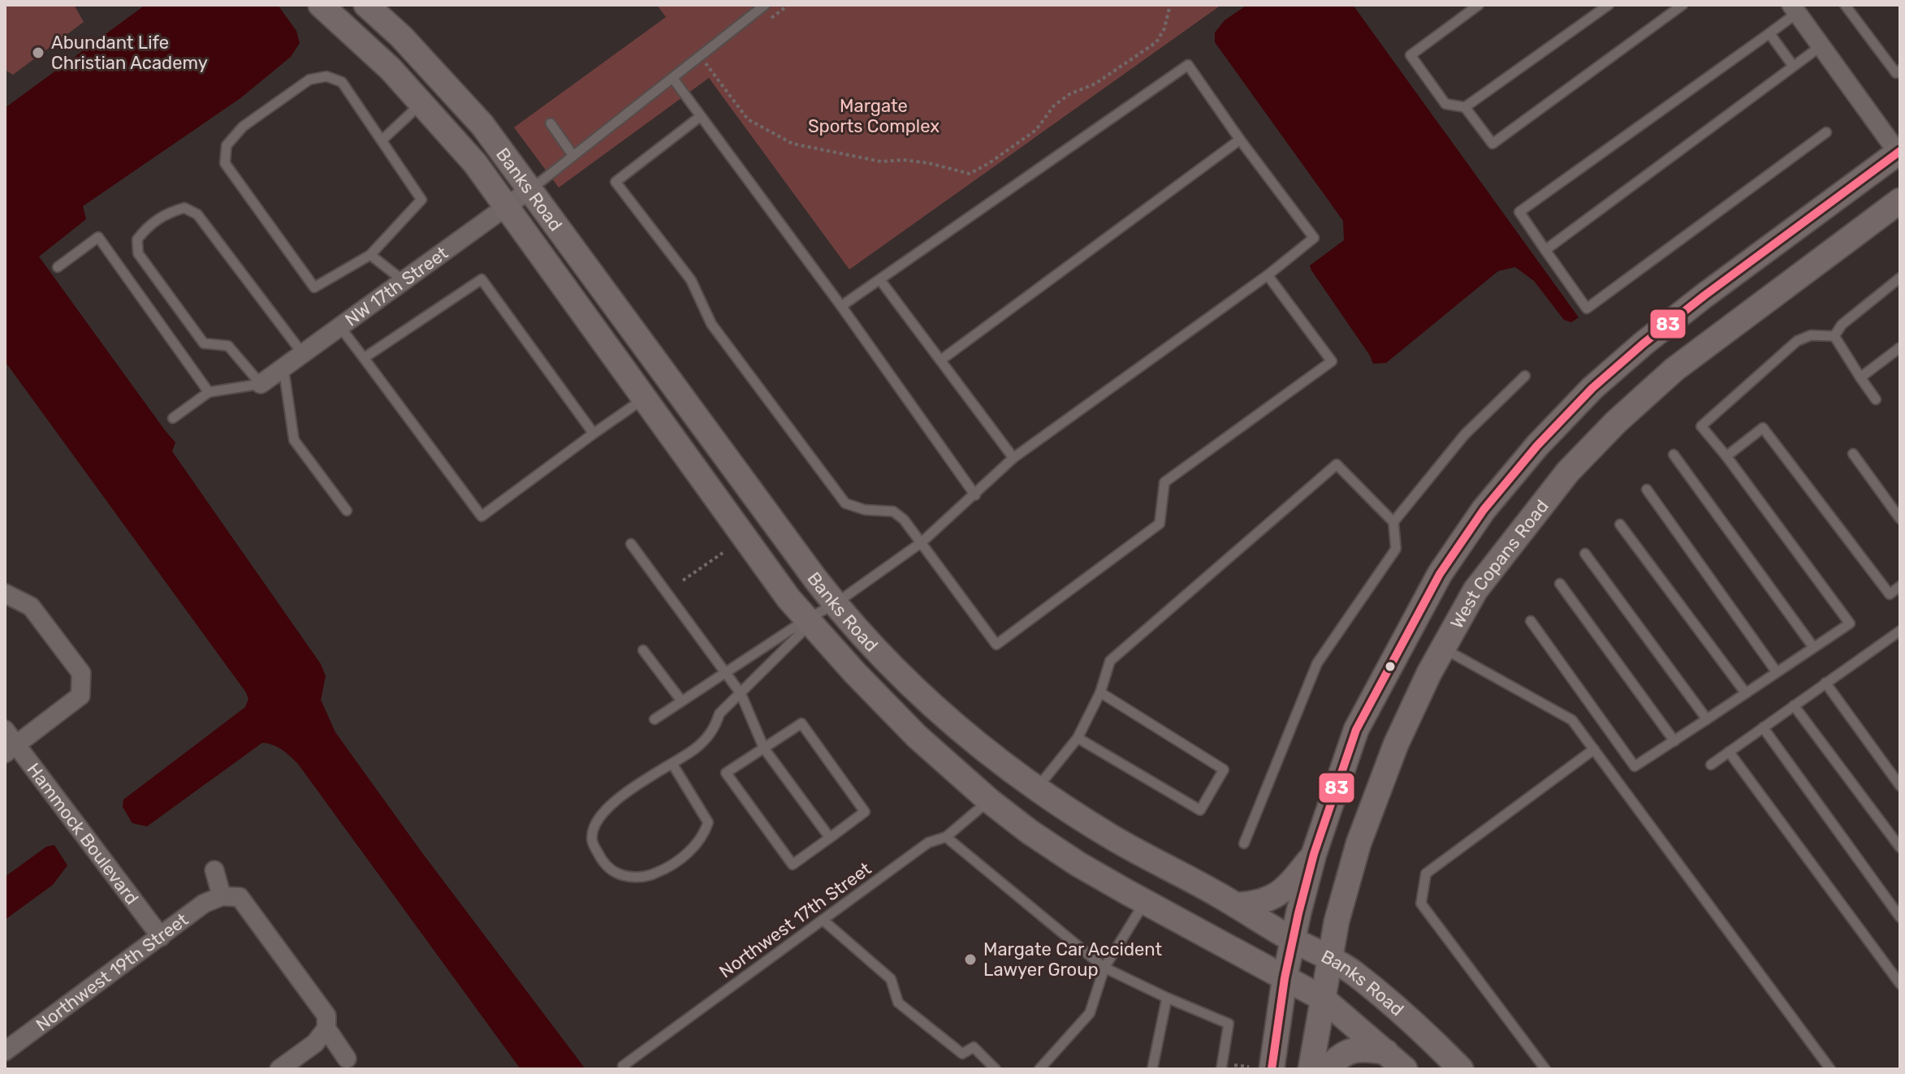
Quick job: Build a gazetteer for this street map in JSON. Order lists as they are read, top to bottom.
{
  "streets": {
    "street": [
      "Banks Road",
      "NW 17th Street",
      "West Copans Road",
      "Hammock Boulevard",
      "Northwest 19th Street"
    ],
    "lane": ["Northwest 17th Street"]
  },
  "crossings": [
    ["Banks Road", "NW 17th Street"],
    ["Banks Road", "West Copans Road"],
    ["Banks Road", "Northwest 17th Street"],
    ["Hammock Boulevard", "Northwest 19th Street"]
  ],
  "parks": ["Margate Sports Complex"],
  "places": ["Abundant Life Christian Academy", "Margate Car Accident Lawyer Group"],
  "lines": ["transit line 83"]
}
